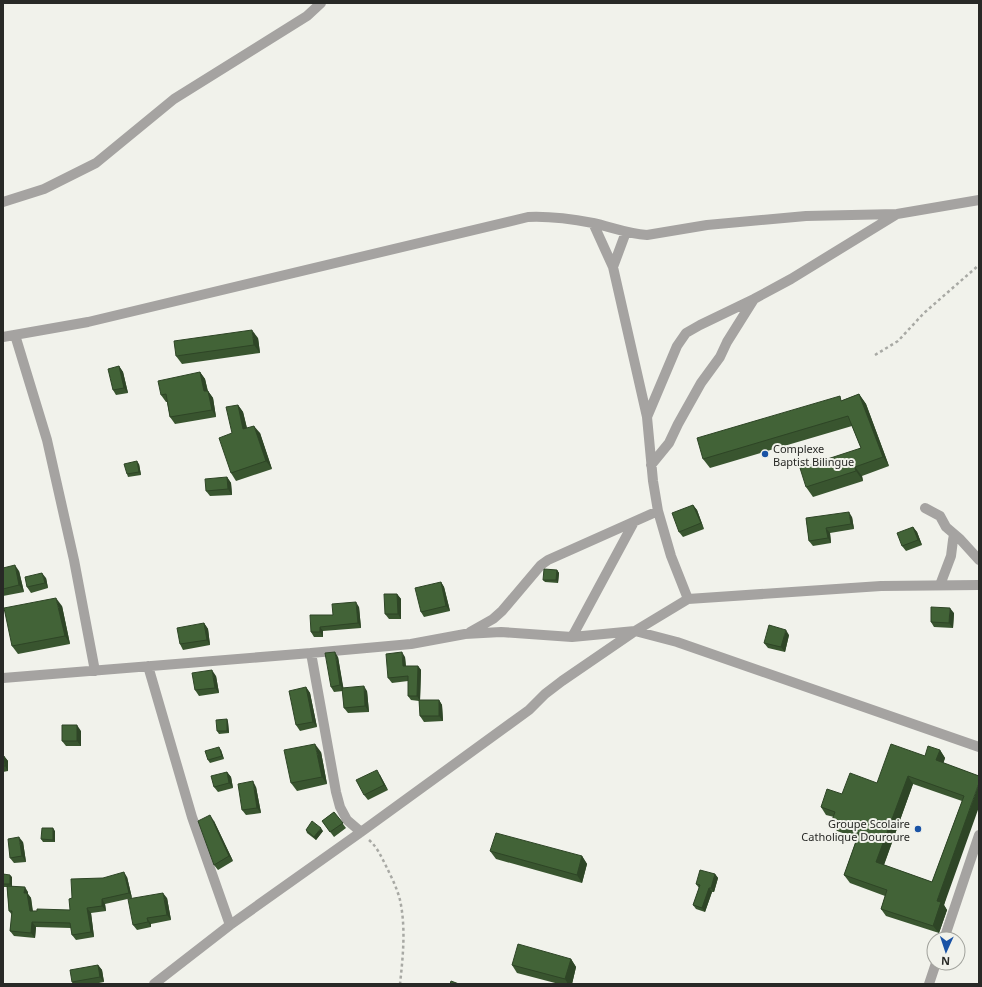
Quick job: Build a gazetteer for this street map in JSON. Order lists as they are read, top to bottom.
{
  "places": ["Complexe Baptist Bilingue", "Groupe Scolaire Catholique Douroure"],
  "north": "bottom"
}
